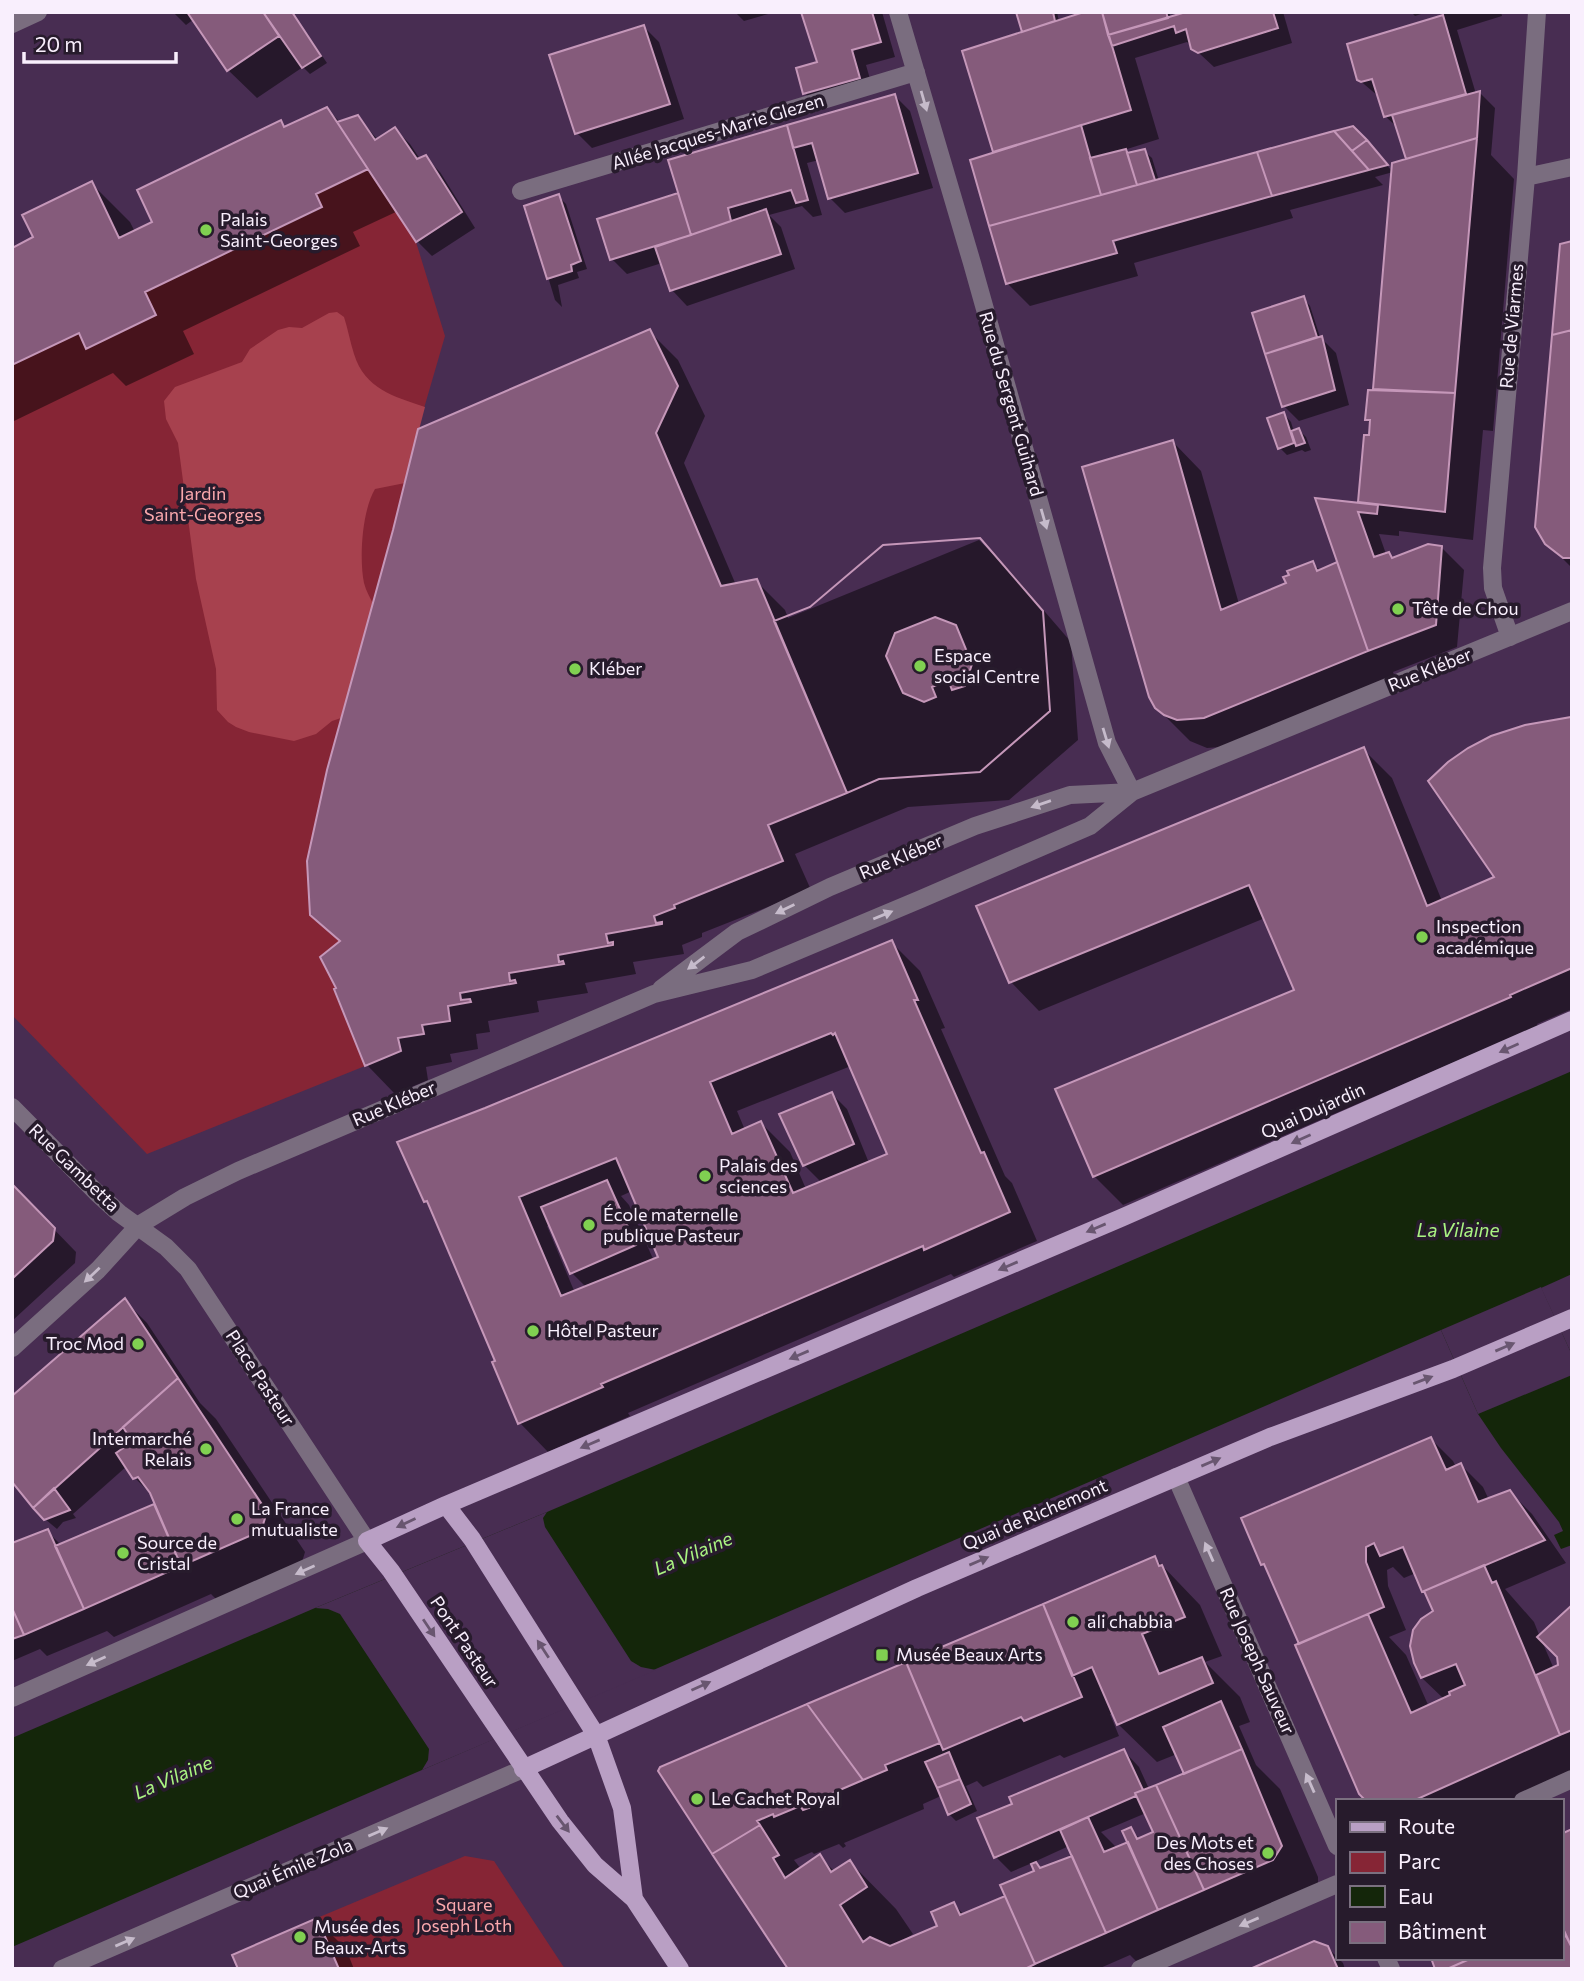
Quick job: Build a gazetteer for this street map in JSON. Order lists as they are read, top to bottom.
{
  "streets": {
    "main road": ["Quai Dujardin", "Quai de Richemont", "Pont Pasteur"],
    "street": [
      "Allée Jacques-Marie Glezen",
      "Rue de Viarmes",
      "Rue du Sergent Guihard",
      "Rue Kléber",
      "Rue Gambetta",
      "Place Pasteur",
      "Rue Joseph Sauveur",
      "Quai Émile Zola"
    ]
  },
  "crossings": [
    ["Allée Jacques-Marie Glezen", "Rue du Sergent Guihard"],
    ["Rue de Viarmes", "Rue Kléber"],
    ["Rue du Sergent Guihard", "Rue Kléber"],
    ["Rue Kléber", "Rue Gambetta"],
    ["Rue Kléber", "Place Pasteur"],
    ["Quai Dujardin", "Place Pasteur"],
    ["Quai Dujardin", "Pont Pasteur"],
    ["Rue Gambetta", "Place Pasteur"],
    ["Place Pasteur", "Pont Pasteur"],
    ["Quai de Richemont", "Pont Pasteur"],
    ["Quai de Richemont", "Rue Joseph Sauveur"],
    ["Quai de Richemont", "Quai Émile Zola"],
    ["Pont Pasteur", "Quai Émile Zola"]
  ],
  "one_way": [
    "Rue du Sergent Guihard",
    "Quai Dujardin",
    "Quai de Richemont",
    "Rue Joseph Sauveur",
    "Quai Émile Zola"
  ],
  "water": ["La Vilaine"],
  "parks": ["Jardin Saint-Georges", "Square Joseph Loth"],
  "places": {
    "other": [
      "Palais Saint-Georges",
      "Tête de Chou",
      "Espace social Centre",
      "Kléber",
      "Inspection académique",
      "Palais des sciences",
      "École maternelle publique Pasteur",
      "Hôtel Pasteur",
      "Troc Mod",
      "Intermarché Relais",
      "La France mutualiste",
      "Source de Cristal",
      "ali chabbia",
      "Le Cachet Royal",
      "Des Mots et des Choses",
      "Musée des Beaux-Arts"
    ],
    "transit": ["Musée Beaux Arts"]
  },
  "legend": [
    "Route",
    "Parc",
    "Eau",
    "Bâtiment"
  ],
  "scale_bar": "20 m"
}
